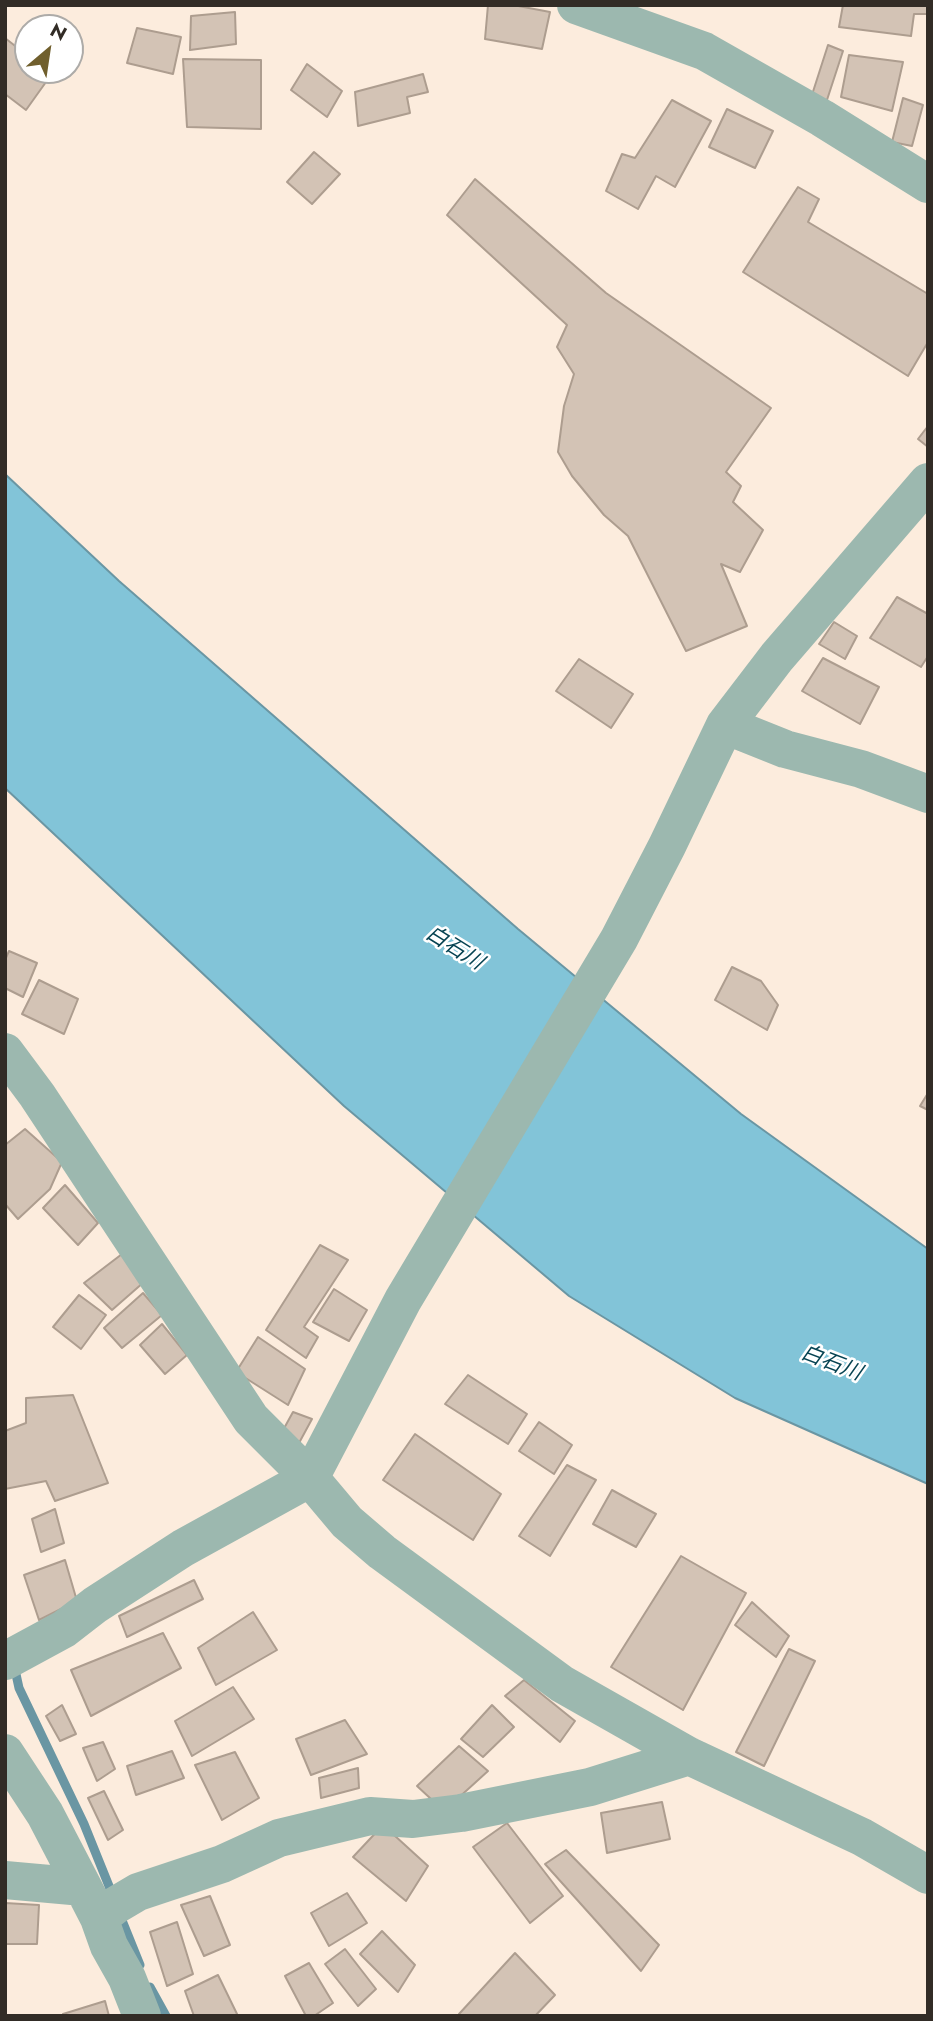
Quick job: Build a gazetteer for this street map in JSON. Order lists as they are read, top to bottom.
{
  "water": ["白石川"],
  "north": "top right"
}
